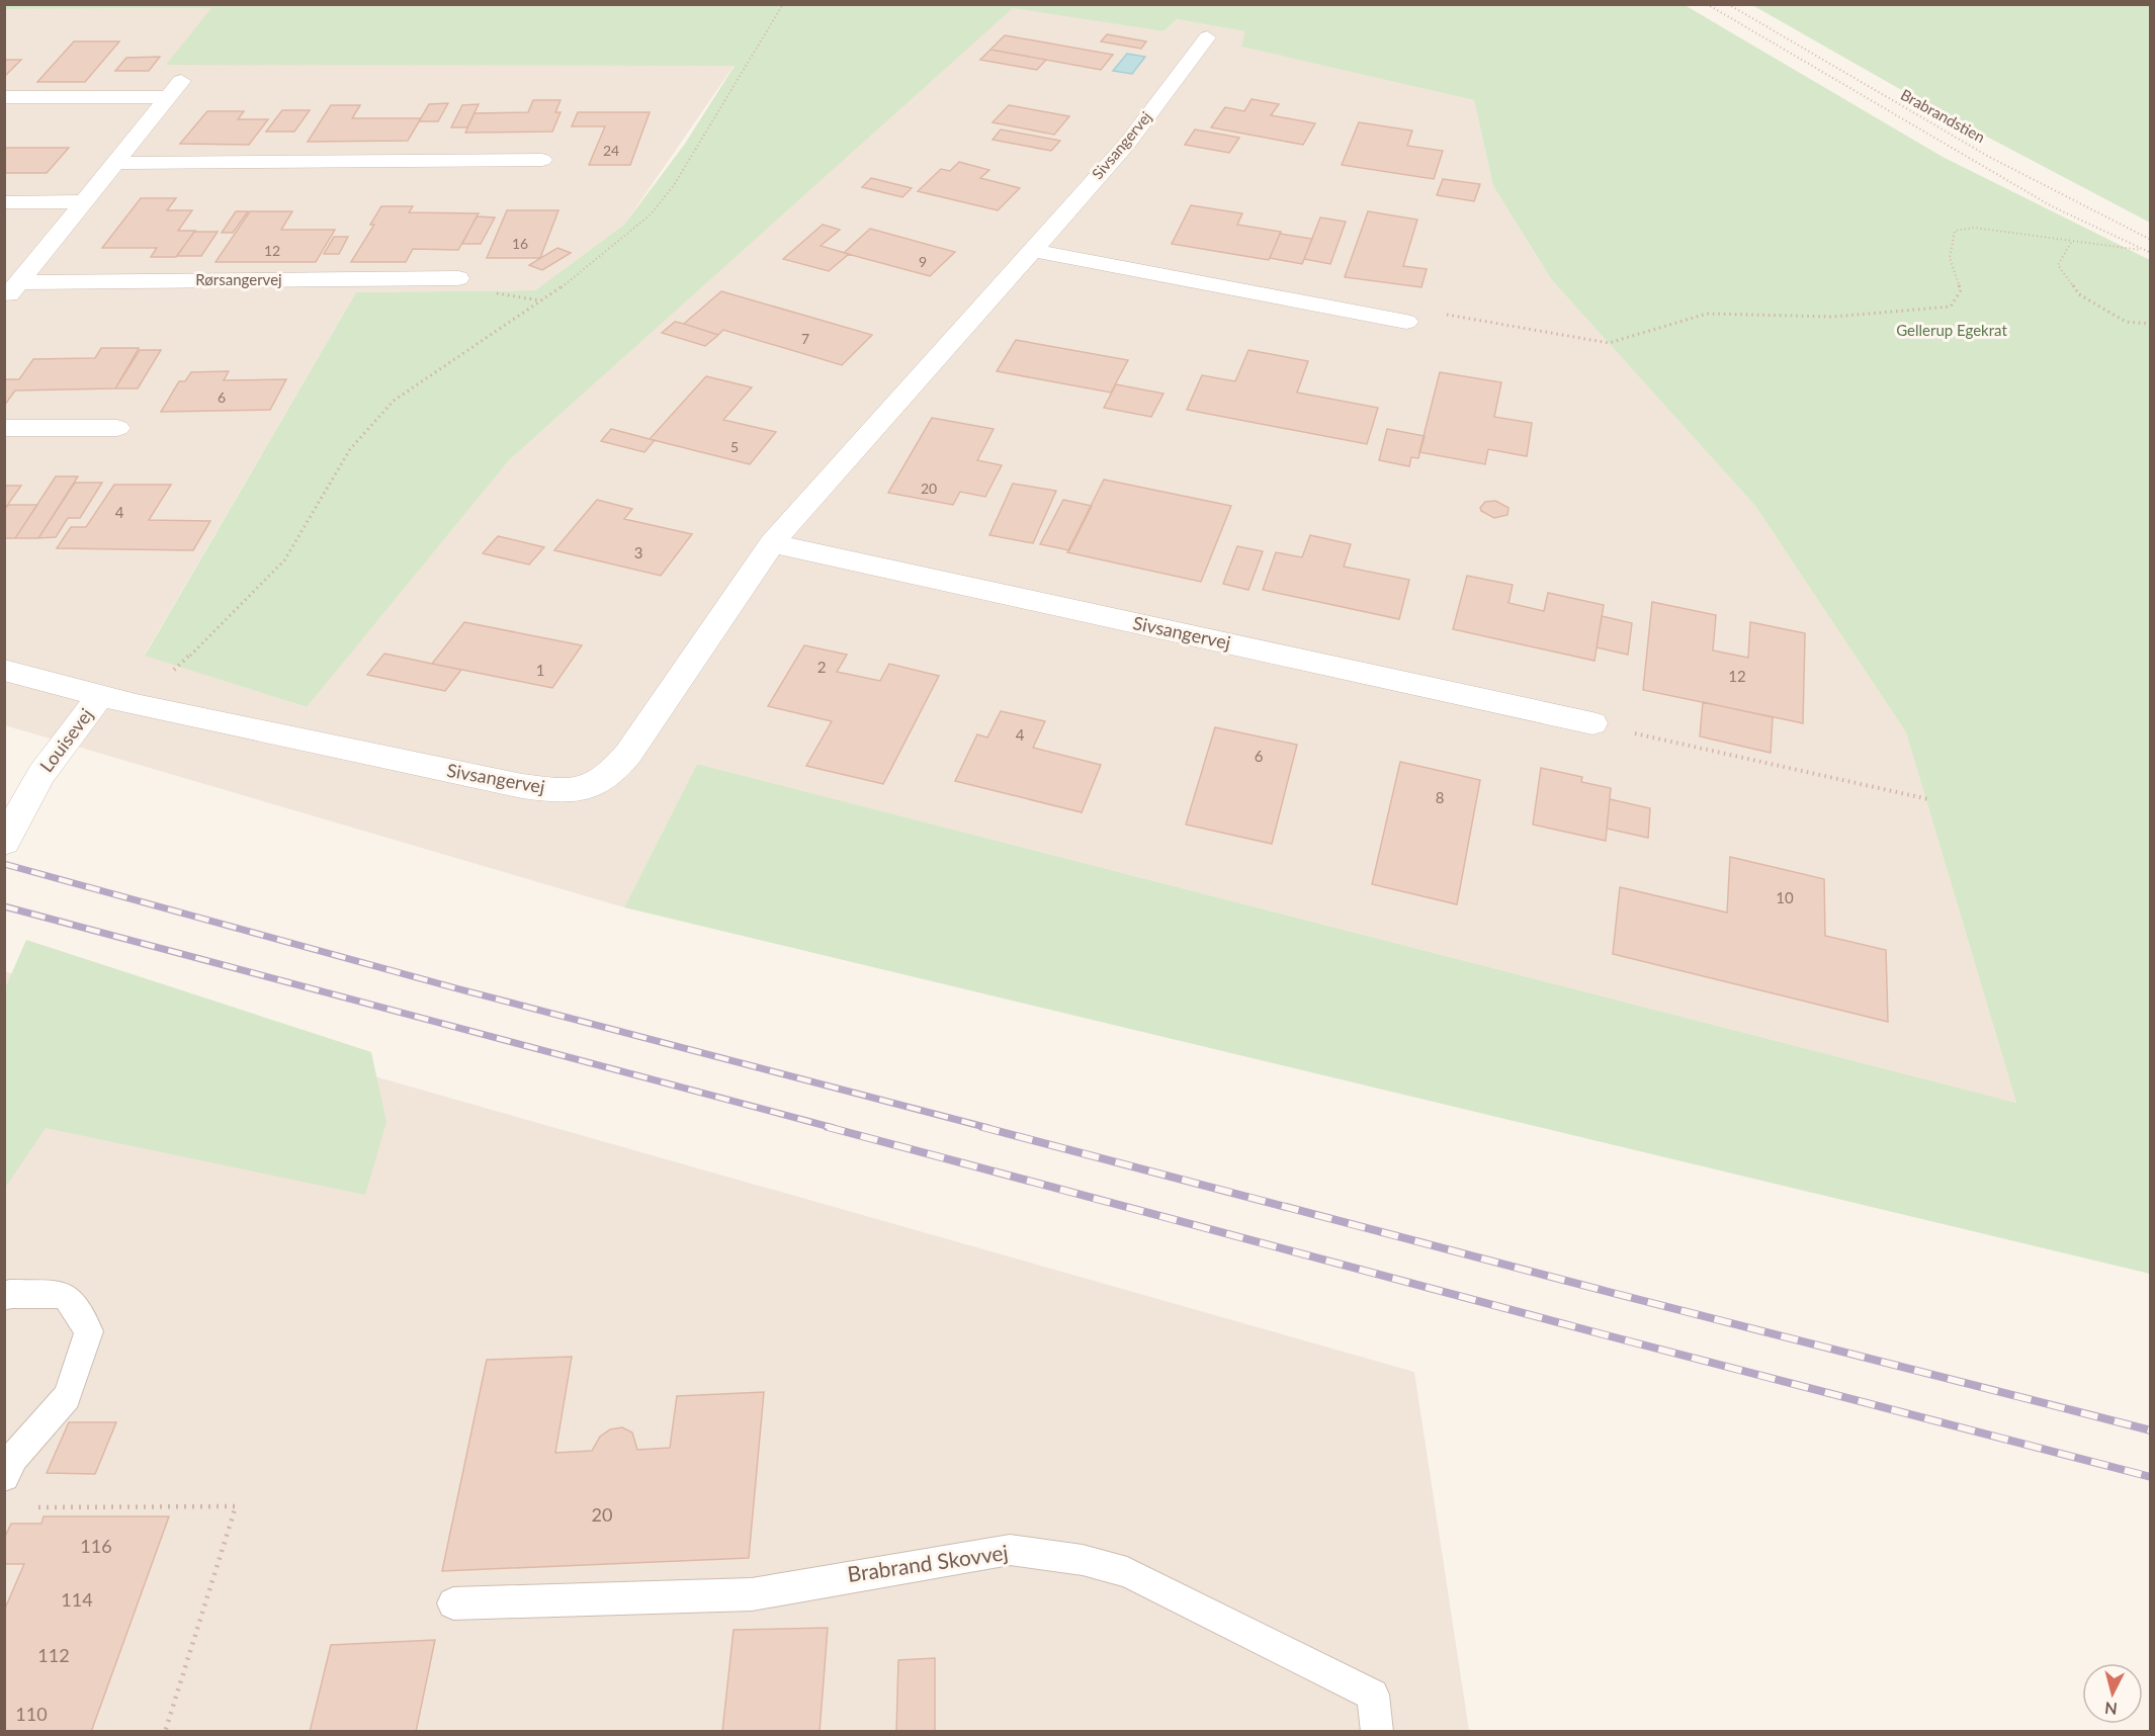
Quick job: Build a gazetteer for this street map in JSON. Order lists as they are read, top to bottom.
{
  "streets": {
    "street": ["Sivsangervej", "Rørsangervej", "Louisevej"],
    "lane": ["Brabrand Skovvej"],
    "path": ["Brabrandstien"]
  },
  "crossings": [
    ["Sivsangervej", "Louisevej"]
  ],
  "parks": ["Gellerup Egekrat"],
  "house_numbers": [
    "24",
    "16",
    "12",
    "9",
    "7",
    "6",
    "5",
    "20",
    "4",
    "3",
    "2",
    "1",
    "12",
    "4",
    "6",
    "8",
    "10",
    "20",
    "116",
    "114",
    "112",
    "110"
  ],
  "north": "bottom"
}
